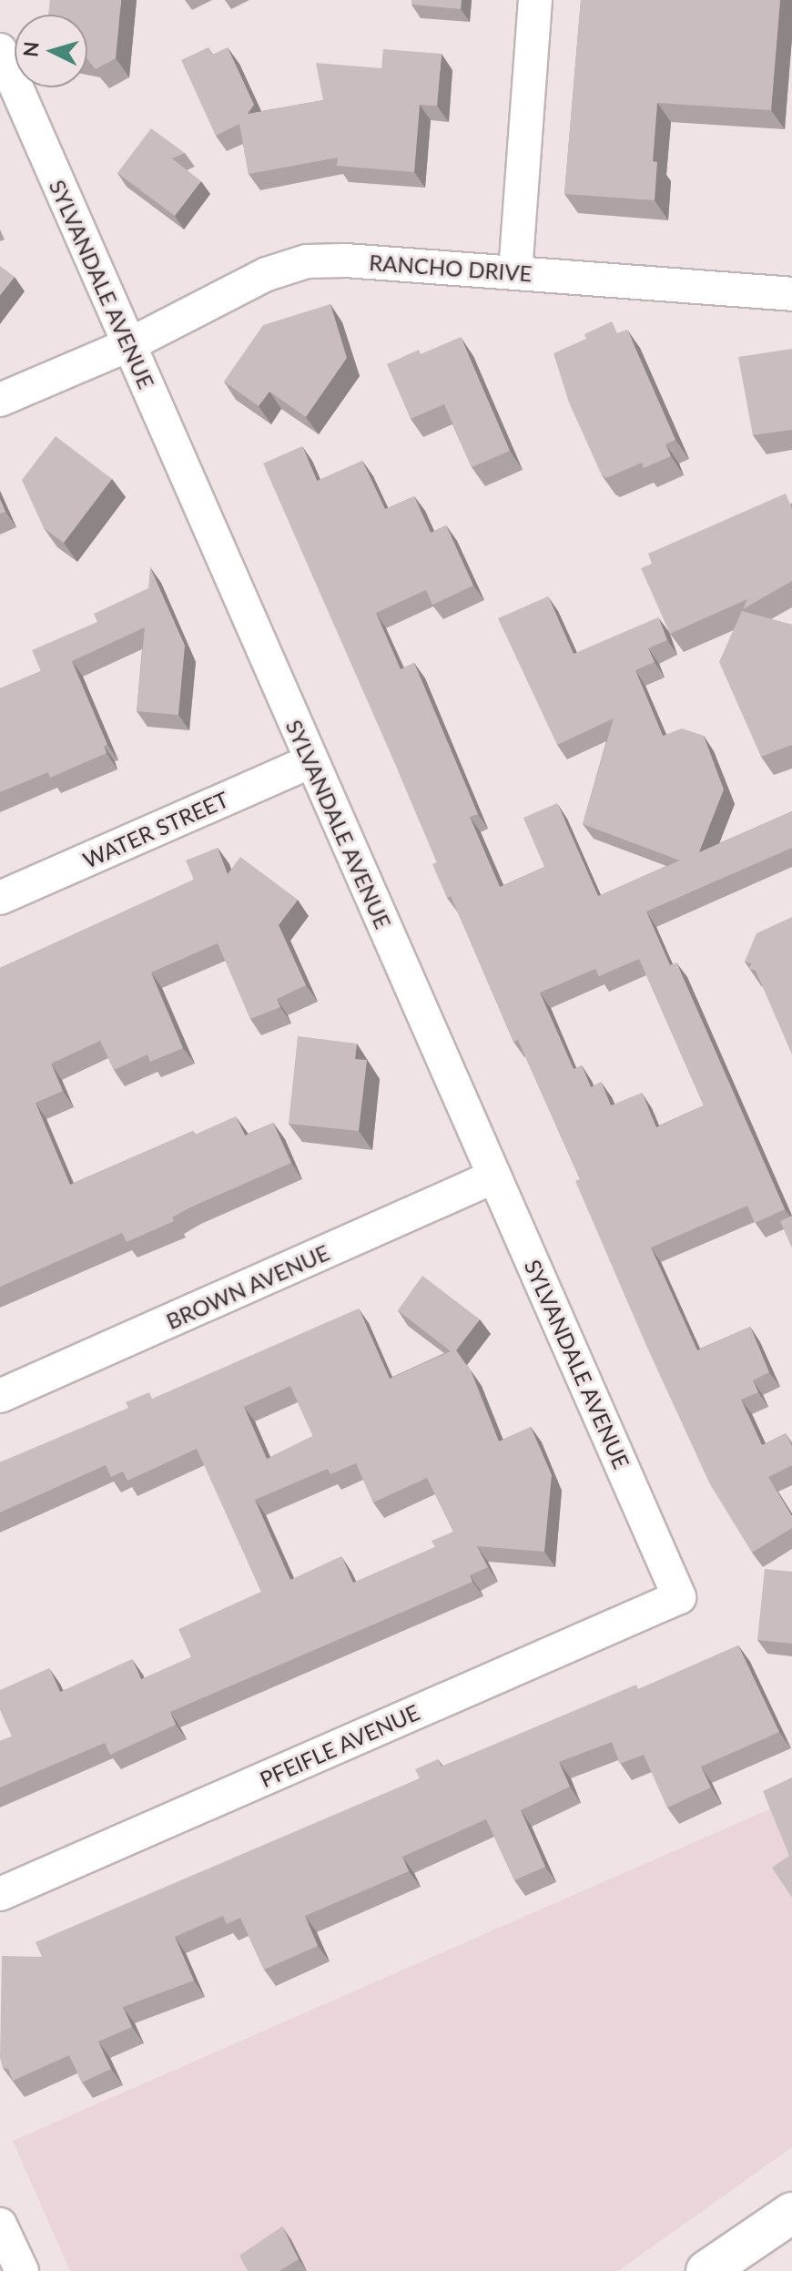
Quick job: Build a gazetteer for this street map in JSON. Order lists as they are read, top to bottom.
{
  "streets": {
    "street": [
      "RANCHO DRIVE",
      "SYLVANDALE AVENUE",
      "WATER STREET",
      "BROWN AVENUE",
      "PFEIFLE AVENUE"
    ]
  },
  "crossings": [
    ["RANCHO DRIVE", "SYLVANDALE AVENUE"],
    ["SYLVANDALE AVENUE", "WATER STREET"],
    ["SYLVANDALE AVENUE", "BROWN AVENUE"],
    ["SYLVANDALE AVENUE", "PFEIFLE AVENUE"]
  ],
  "north": "left"
}
